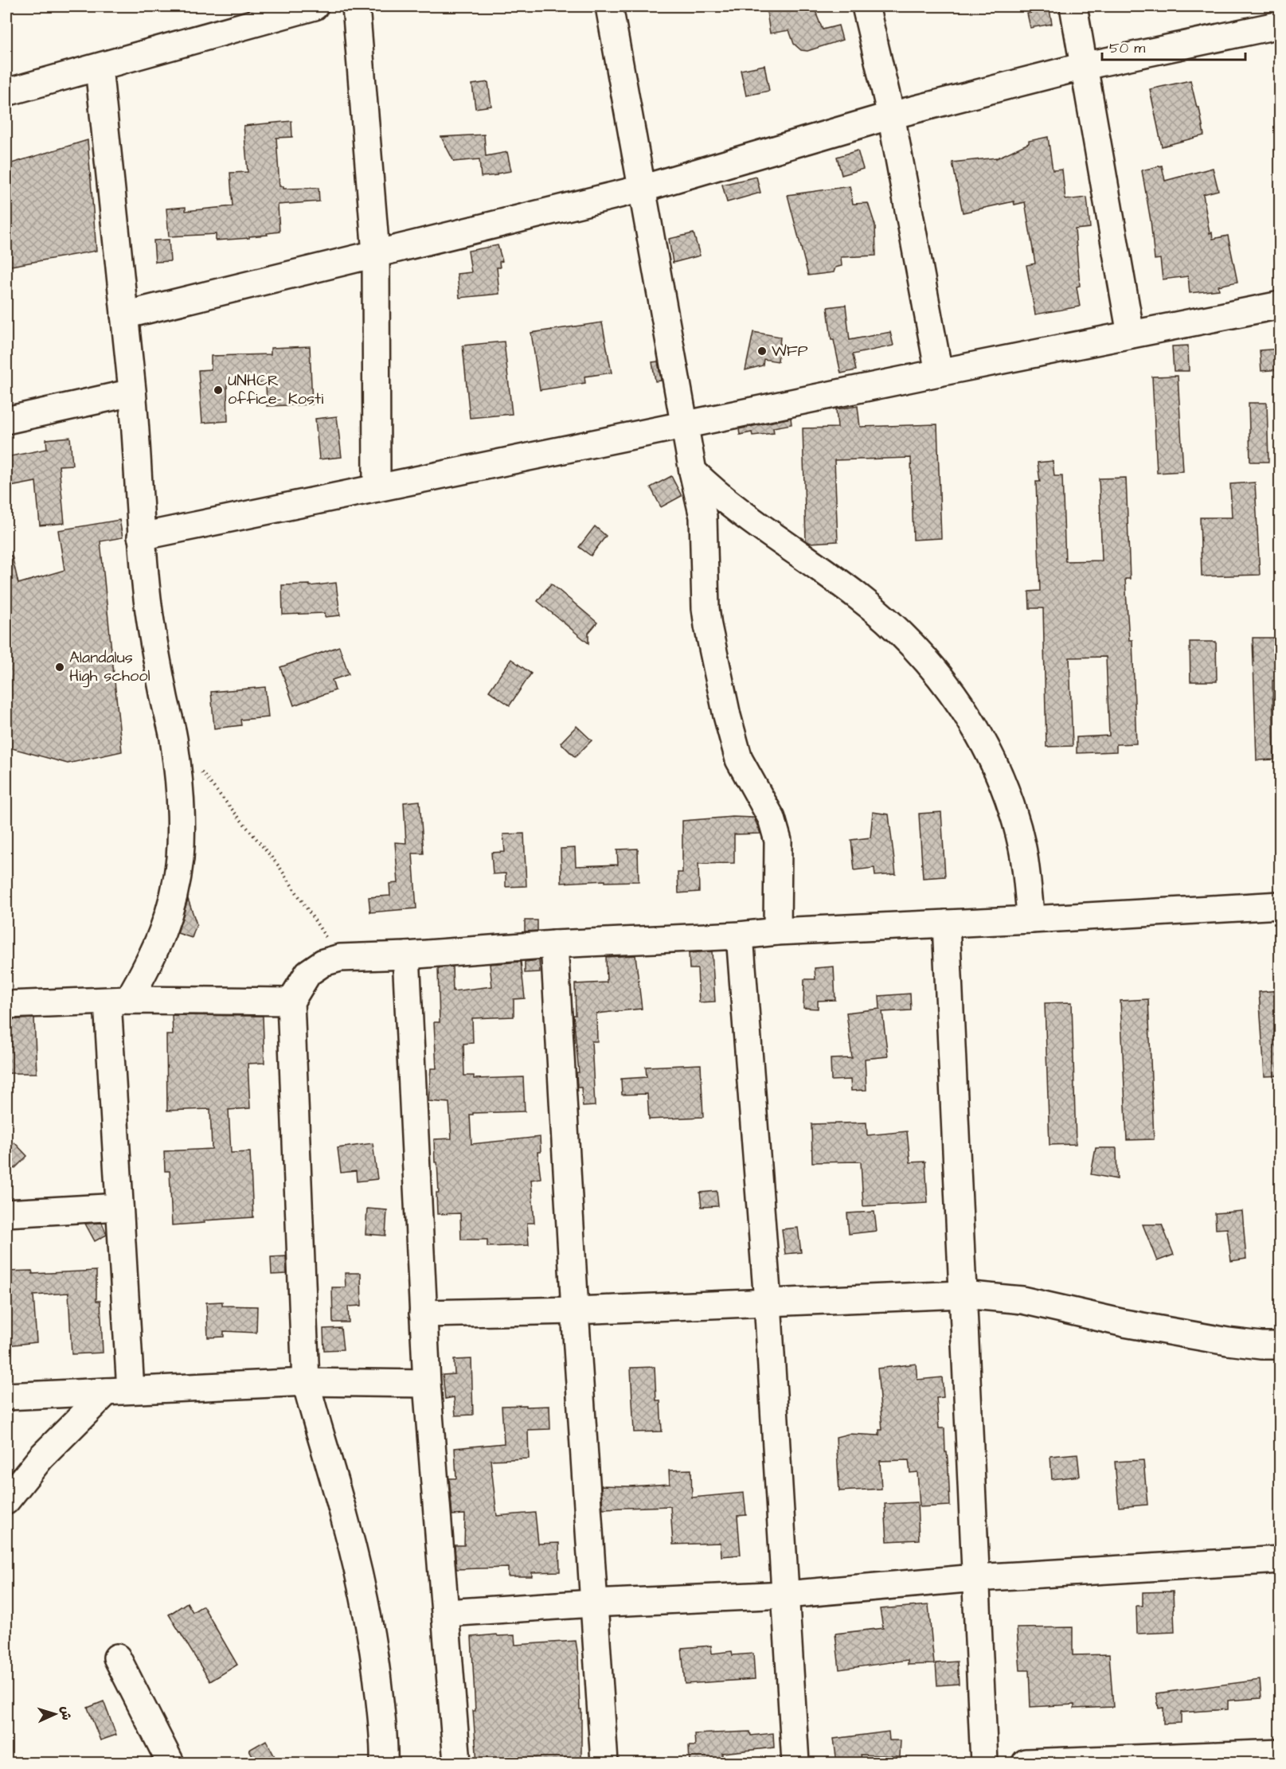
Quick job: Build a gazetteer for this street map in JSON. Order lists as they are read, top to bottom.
{
  "places": ["WFP", "UNHCR office- Kosti", "Alandalus High school"],
  "scale_bar": "50 m",
  "north": "right"
}
